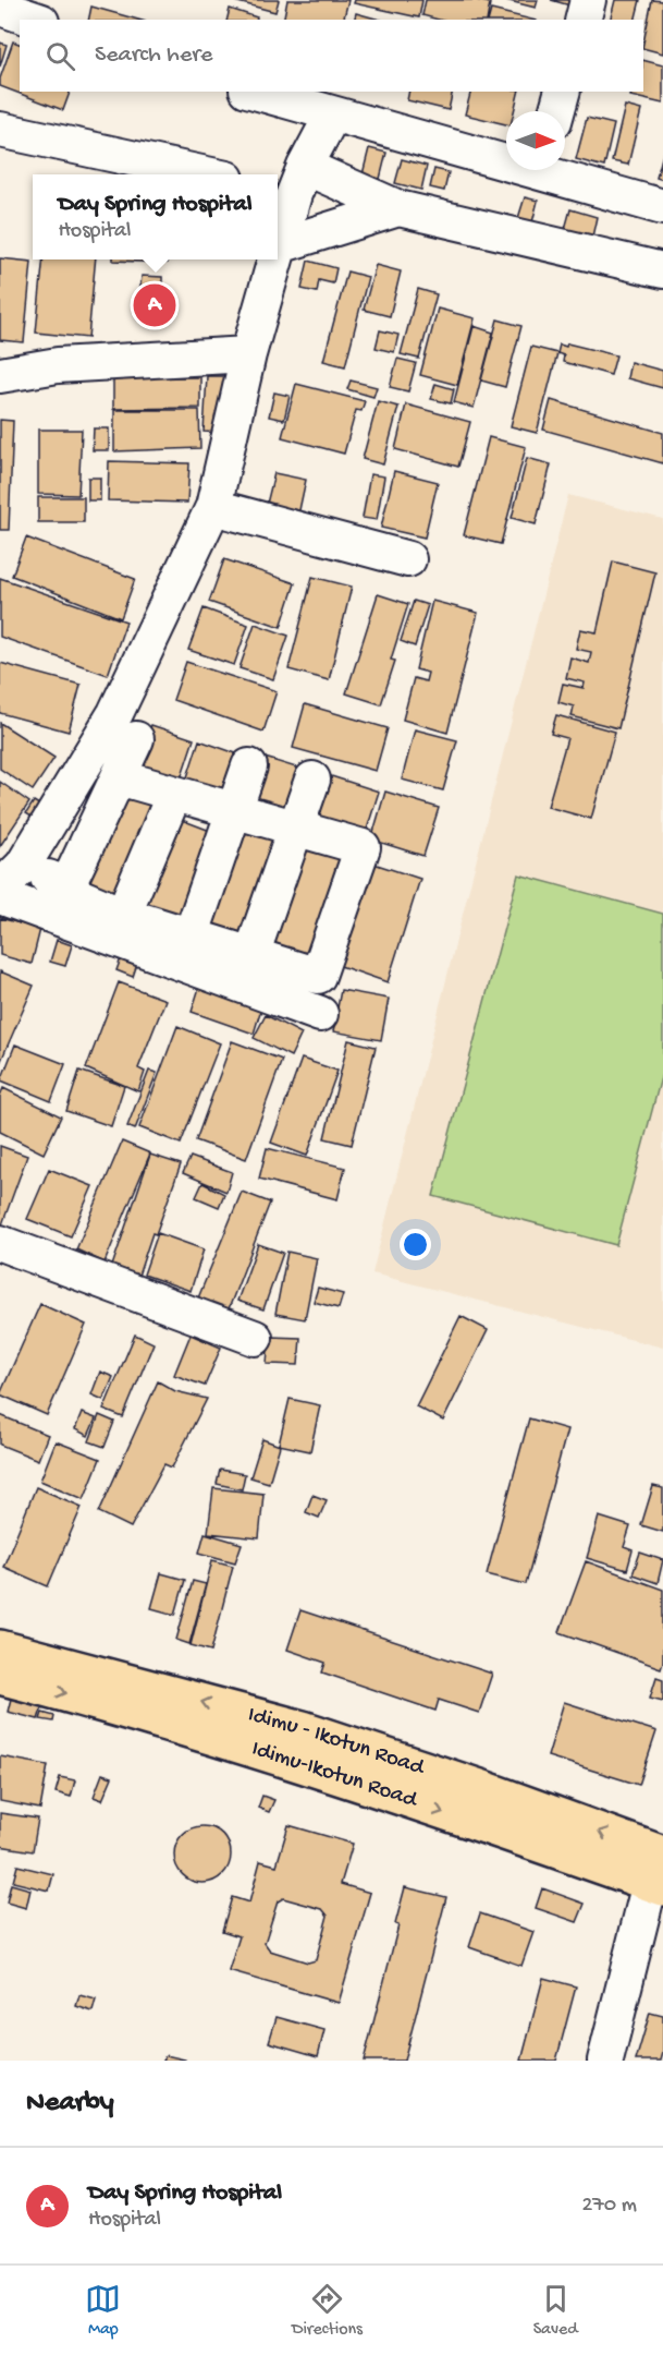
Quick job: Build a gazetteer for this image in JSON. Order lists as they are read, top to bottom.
{
  "streets": {
    "main road": ["Idimu - Ikotun Road", "Idimu-Ikotun Road"]
  },
  "crossings": [
    ["Idimu - Ikotun Road", "Idimu-Ikotun Road"]
  ],
  "one_way": ["Idimu - Ikotun Road", "Idimu-Ikotun Road"],
  "north": "right",
  "page": {
    "search": "Search here",
    "popup": ["Day Spring Hospital", "Hospital"],
    "pins": "A",
    "heading": "Nearby",
    "list": [
      {
        "mark": "A",
        "name": "Day Spring Hospital",
        "note": "Hospital",
        "value": "270 m"
      }
    ],
    "nav": ["Map", "Directions", "Saved"]
  }
}
